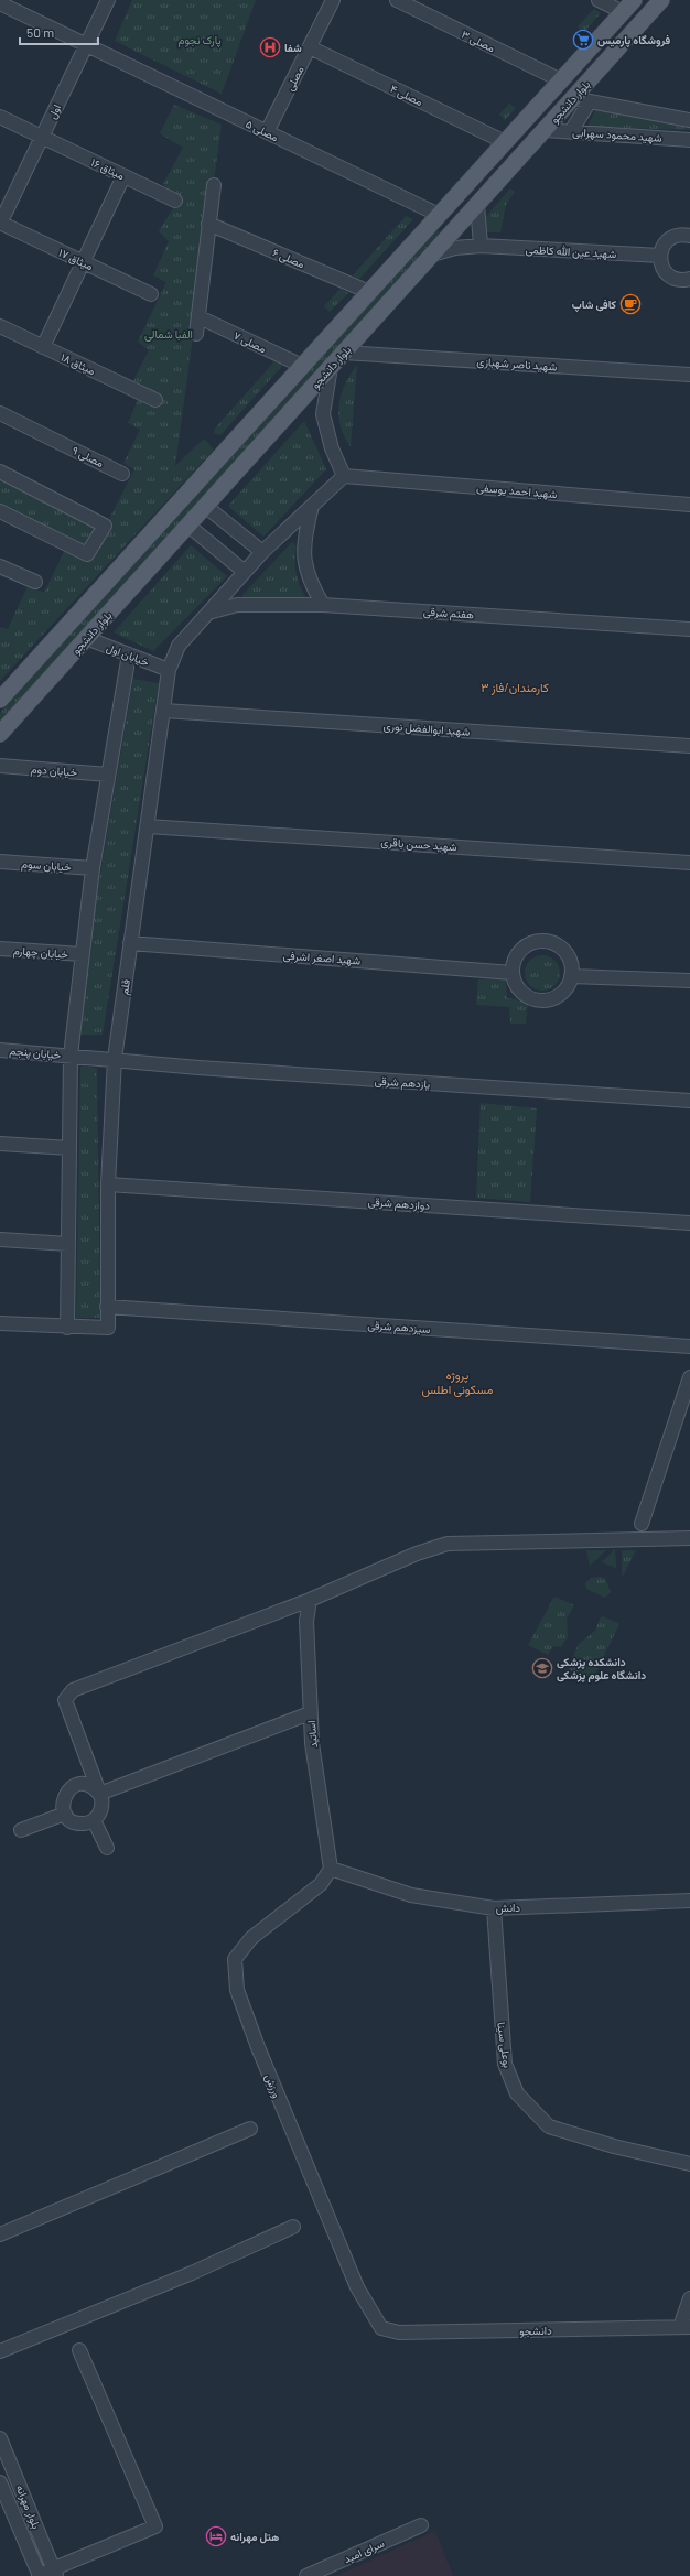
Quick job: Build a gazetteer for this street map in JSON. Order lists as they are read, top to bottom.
{
  "streets": {
    "main road": ["بلوار دانشجو"],
    "street": [
      "مصلی ۳",
      "مصلی",
      "مصلی ۴",
      "اول",
      "مصلی ۵",
      "شهید محمود سهرابی",
      "میثاق ۱۶",
      "شهید عین الله کاظمی",
      "مصلی ۶",
      "میثاق ۱۷",
      "مصلی ۷",
      "میثاق ۱۸",
      "شهید ناصر شهبازی",
      "مصلی ۹",
      "شهید احمد یوسفی",
      "هفتم شرقی",
      "خیابان اول",
      "شهید ابوالفضل نوری",
      "خیابان دوم",
      "شهید حسن باقری",
      "خیابان سوم",
      "خیابان چهارم",
      "شهید اصغر اشرفی",
      "قلم",
      "خیابان پنجم",
      "یازدهم شرقی",
      "دوازدهم شرقی",
      "سیزدهم شرقی",
      "اساتید",
      "دانش",
      "بوعلی سینا",
      "ورزش",
      "دانشجو",
      "بلوار مهرانه",
      "سرای امید"
    ]
  },
  "crossings": [
    ["مصلی ۳", "بلوار دانشجو"],
    ["مصلی", "مصلی ۴"],
    ["مصلی", "مصلی ۵"],
    ["مصلی ۴", "بلوار دانشجو"],
    ["بلوار دانشجو", "مصلی ۵"],
    ["بلوار دانشجو", "شهید محمود سهرابی"],
    ["بلوار دانشجو", "شهید عین الله کاظمی"],
    ["بلوار دانشجو", "مصلی ۶"],
    ["بلوار دانشجو", "مصلی ۷"],
    ["بلوار دانشجو", "شهید ناصر شهبازی"],
    ["بلوار دانشجو", "خیابان اول"],
    ["اول", "مصلی ۵"],
    ["اول", "میثاق ۱۶"],
    ["اول", "میثاق ۱۷"],
    ["شهید احمد یوسفی", "قلم"],
    ["هفتم شرقی", "قلم"],
    ["خیابان اول", "قلم"],
    ["شهید ابوالفضل نوری", "قلم"],
    ["شهید حسن باقری", "قلم"],
    ["شهید اصغر اشرفی", "قلم"],
    ["قلم", "خیابان پنجم"],
    ["قلم", "یازدهم شرقی"],
    ["قلم", "دوازدهم شرقی"],
    ["قلم", "سیزدهم شرقی"],
    ["خیابان پنجم", "یازدهم شرقی"],
    ["اساتید", "دانش"],
    ["اساتید", "ورزش"],
    ["دانش", "بوعلی سینا"],
    ["دانش", "ورزش"],
    ["ورزش", "دانشجو"]
  ],
  "districts": ["کارمندان/فاز ۳", "پروژه مسکونی اطلس"],
  "parks": ["پارک نجوم", "الفبا شمالی"],
  "places": {
    "supermarket": ["فروشگاه پارمیس"],
    "hospital": ["شفا"],
    "cafe": ["کافی شاپ"],
    "school or university": ["دانشکده پزشکی دانشگاه علوم پزشکی"],
    "hotel": ["هتل مهرانه"]
  },
  "scale_bar": "50 m"
}
